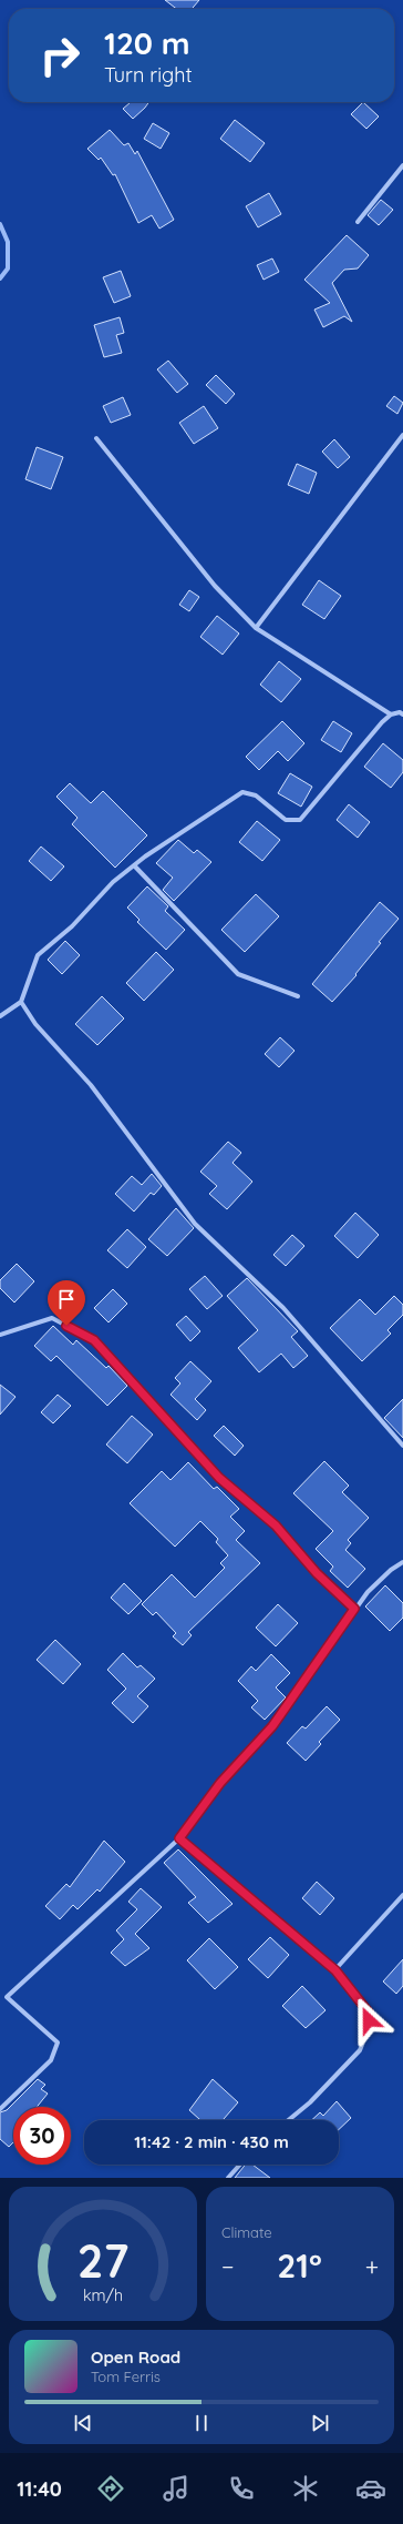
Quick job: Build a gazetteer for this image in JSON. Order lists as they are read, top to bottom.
{
  "page": {
    "turn": ["120 m", "Turn right"],
    "limit": "30",
    "trip": "11:42 · 2 min · 430 m",
    "tile": "Climate",
    "heat": ["−", "21°", "+"],
    "song": ["Open Road", "Tom Ferris"],
    "tabs": "11:40",
    "gauge": ["27", "km/h"]
  }
}
